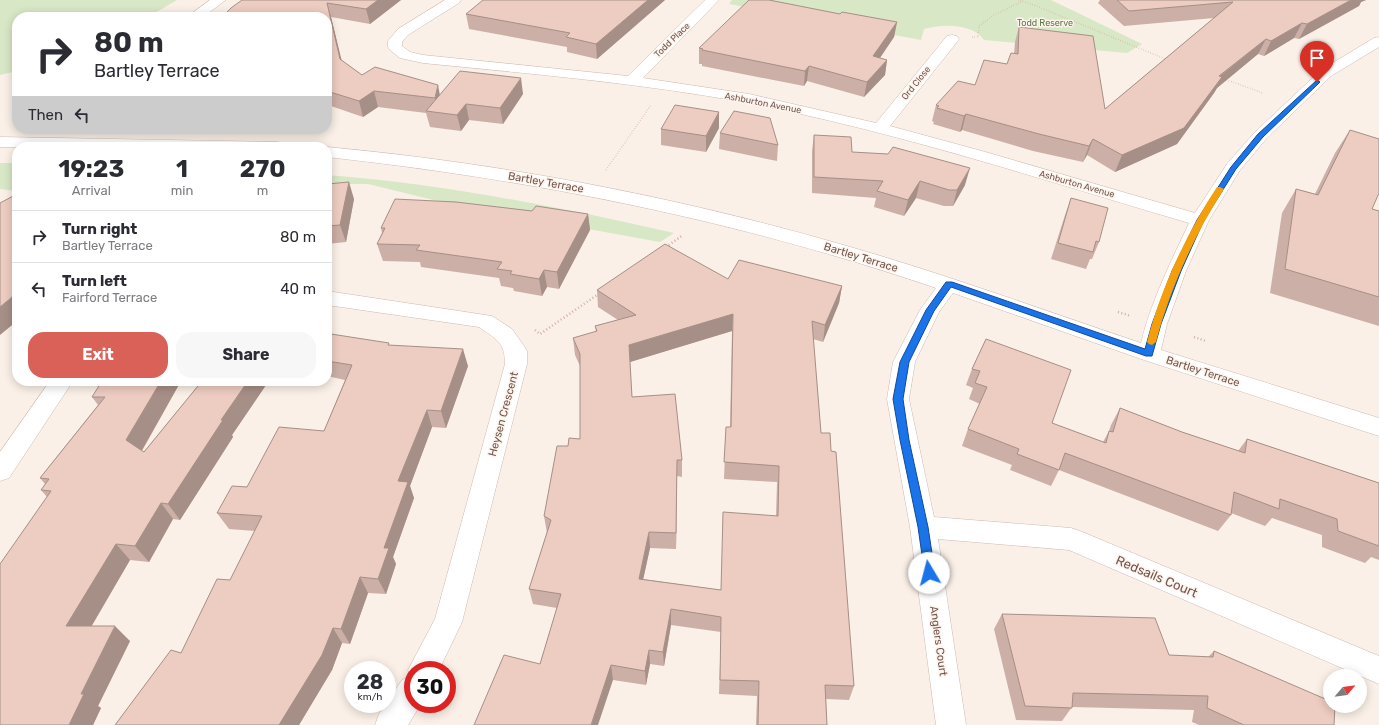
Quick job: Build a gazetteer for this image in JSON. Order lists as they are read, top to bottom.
{
  "streets": {
    "street": [
      "Todd Place",
      "Ord Close",
      "Ashburton Avenue",
      "Bartley Terrace",
      "Heysen Crescent",
      "Redsails Court",
      "Anglers Court"
    ]
  },
  "crossings": [
    ["Todd Place", "Ashburton Avenue"],
    ["Ord Close", "Ashburton Avenue"],
    ["Bartley Terrace", "Anglers Court"],
    ["Redsails Court", "Anglers Court"]
  ],
  "parks": ["Todd Reserve"],
  "north": "top right",
  "page": {
    "turn": ["80 m", "Bartley Terrace"],
    "then": "Then",
    "eta": [
      "19:23",
      "Arrival",
      "1",
      "min",
      "270",
      "m"
    ],
    "list": [
      {
        "name": "Turn right",
        "note": "Bartley Terrace",
        "value": "80 m"
      },
      {
        "name": "Turn left",
        "note": "Fairford Terrace",
        "value": "40 m"
      }
    ],
    "buttons": ["Exit", "Share"],
    "speed": "28 km/h",
    "limit": "30"
  }
}
